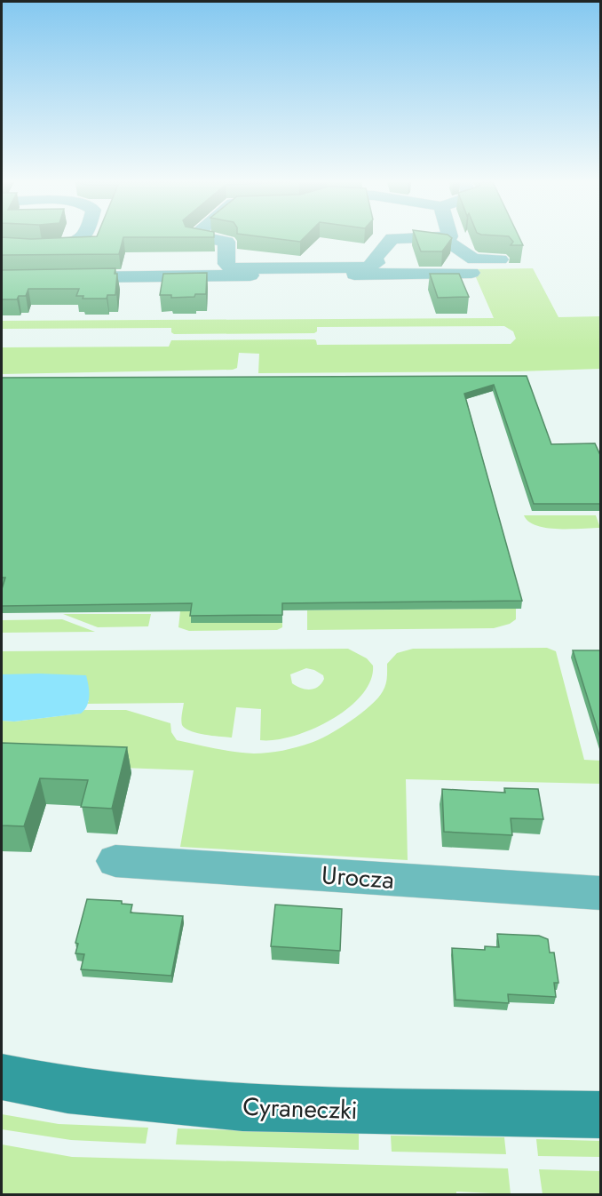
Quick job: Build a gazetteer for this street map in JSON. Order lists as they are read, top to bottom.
{
  "streets": {
    "street": ["Urocza", "Cyraneczki"]
  }
}
